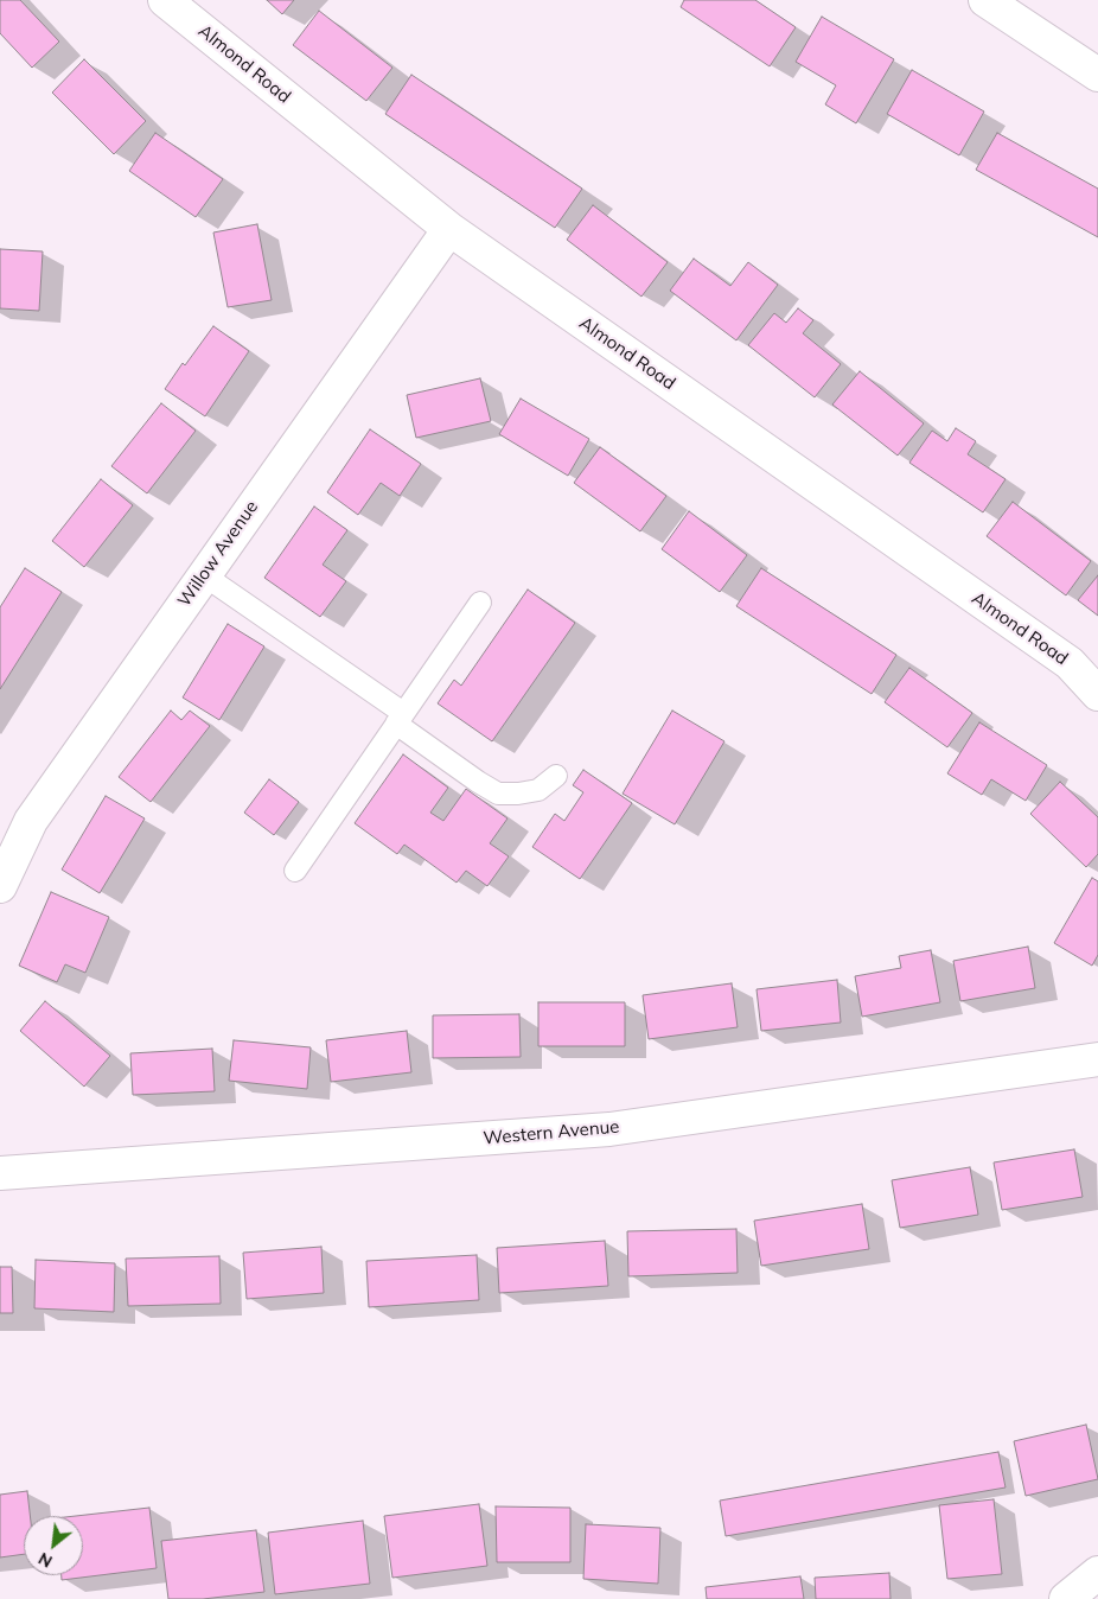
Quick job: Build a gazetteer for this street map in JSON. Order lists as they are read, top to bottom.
{
  "streets": {
    "street": ["Almond Road", "Willow Avenue", "Western Avenue"]
  },
  "crossings": [
    ["Almond Road", "Willow Avenue"]
  ],
  "north": "bottom left"
}
